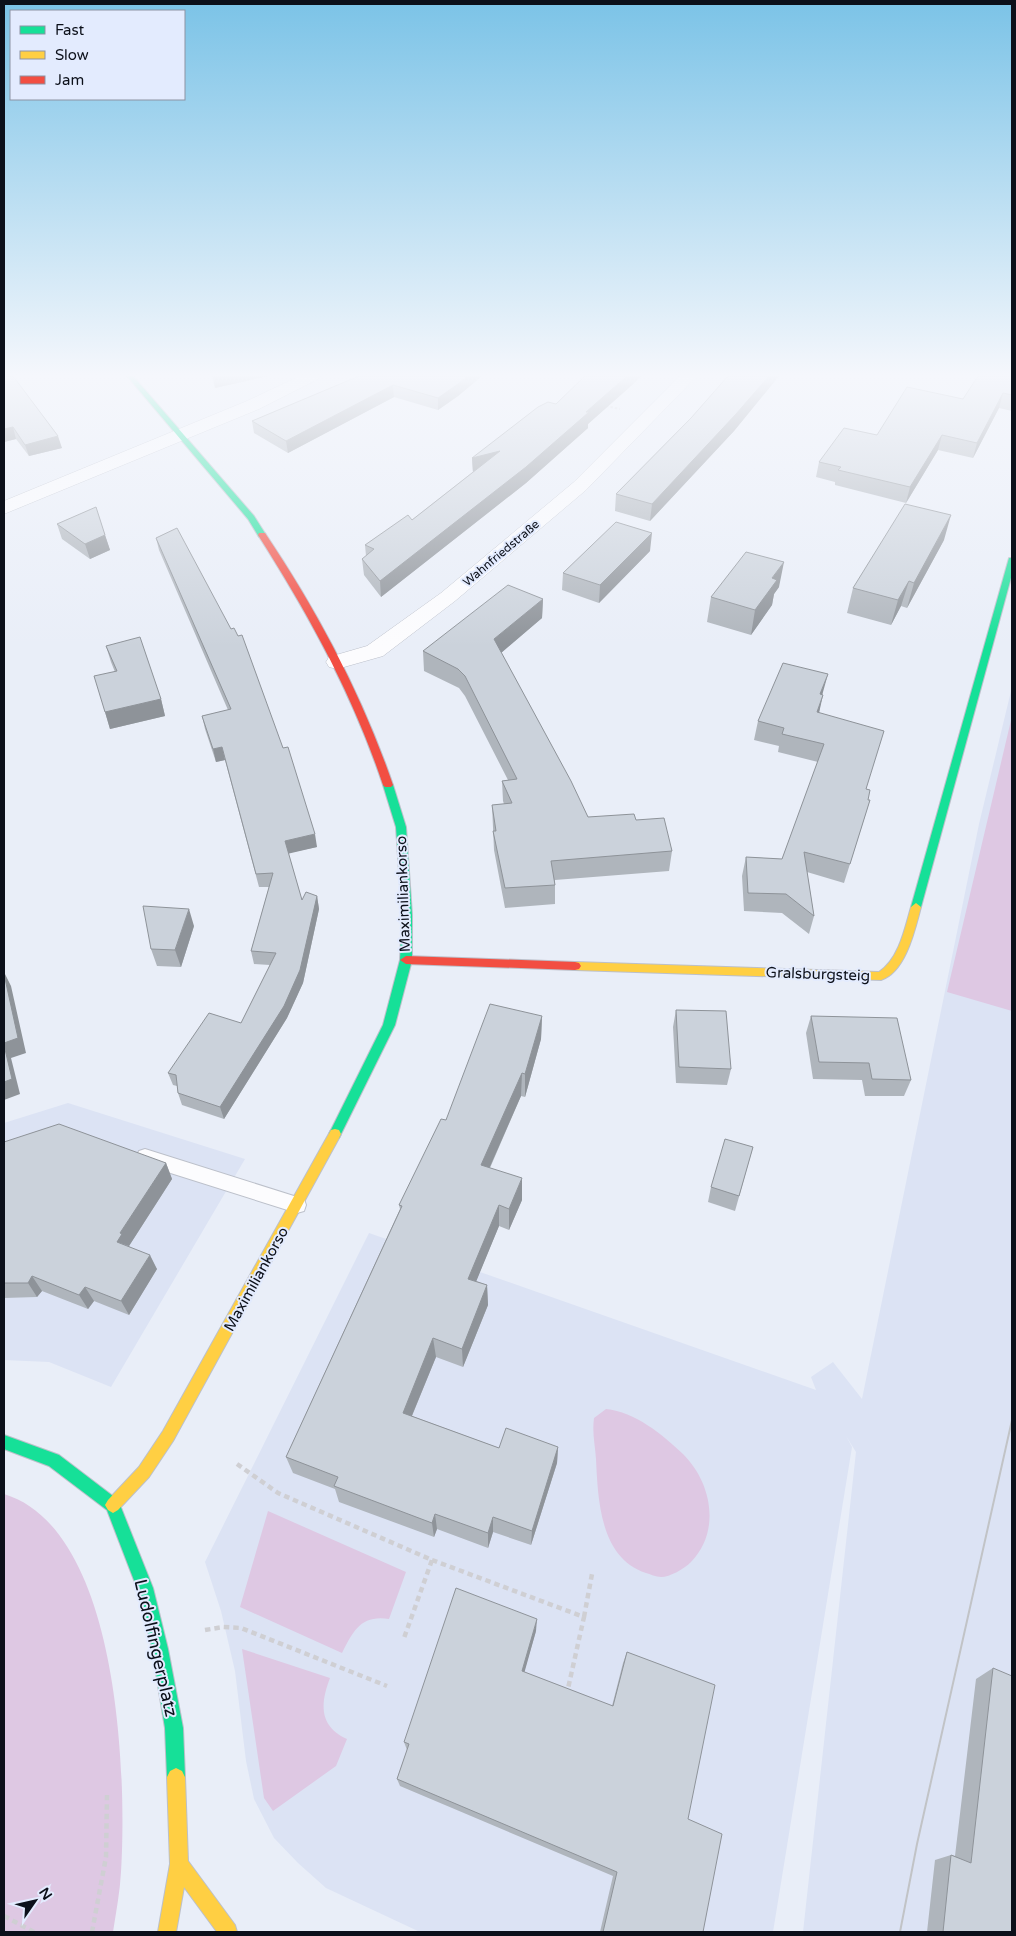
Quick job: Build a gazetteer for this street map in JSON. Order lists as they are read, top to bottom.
{
  "streets": {
    "street": [
      "Wahnfriedstraße",
      "Maximiliankorso",
      "Gralsburgsteig",
      "Ludolfingerplatz"
    ]
  },
  "crossings": [
    ["Wahnfriedstraße", "Maximiliankorso"],
    ["Maximiliankorso", "Gralsburgsteig"],
    ["Maximiliankorso", "Ludolfingerplatz"]
  ],
  "legend": ["Fast", "Slow", "Jam"],
  "north": "top right"
}
